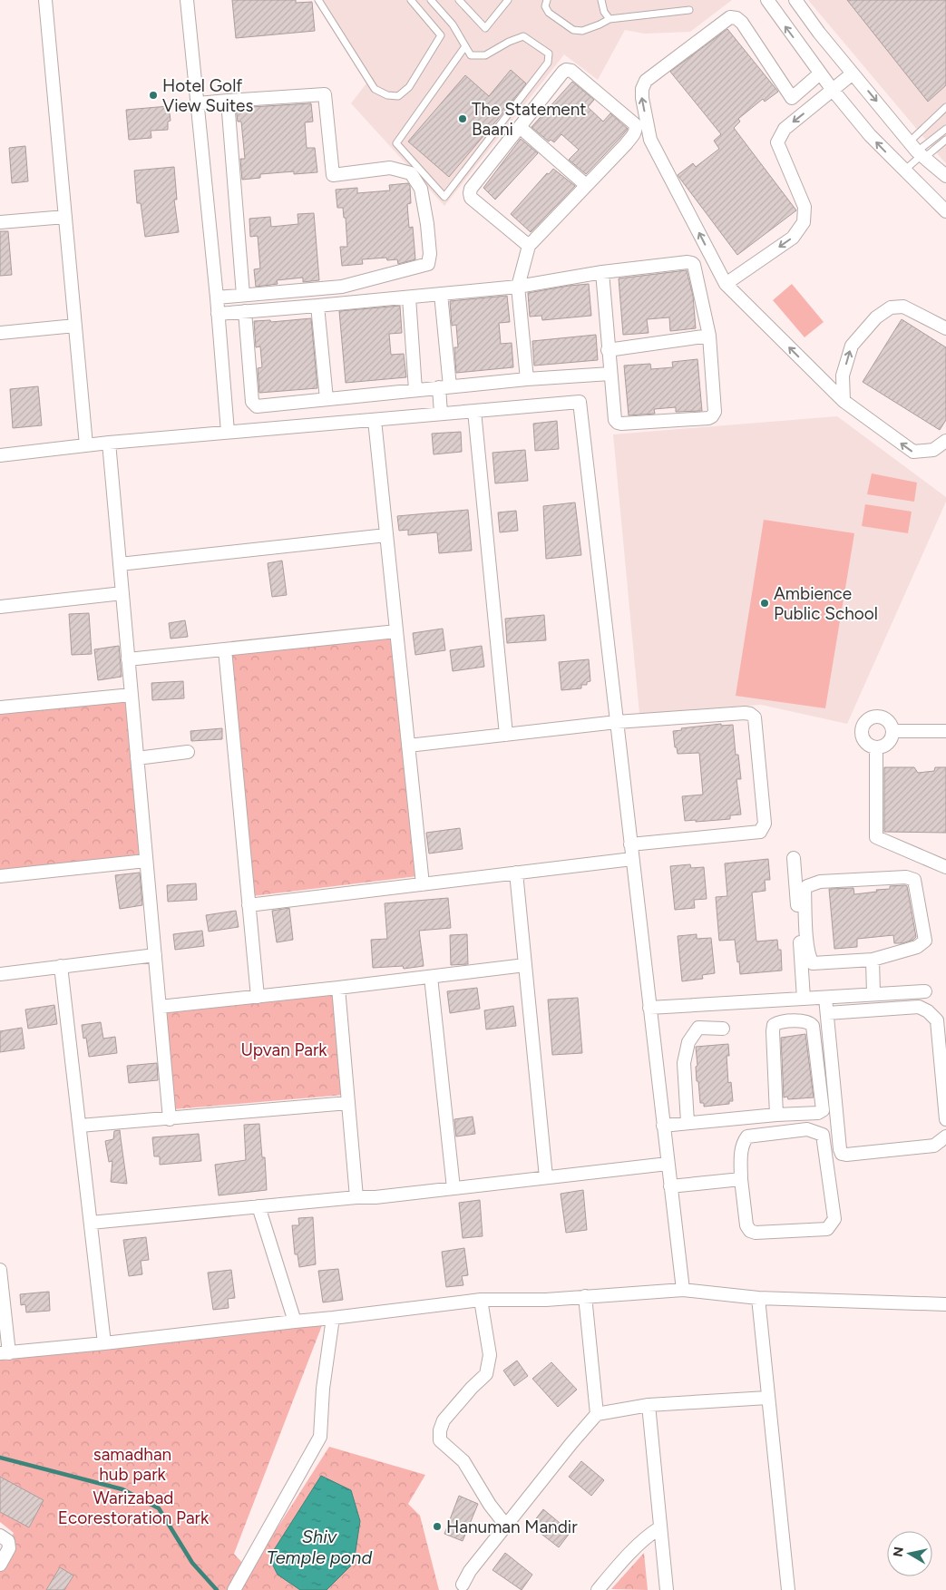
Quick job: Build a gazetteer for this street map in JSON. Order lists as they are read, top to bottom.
{
  "water": ["Shiv Temple pond"],
  "parks": ["Upvan Park", "samadhan hub park", "Warizabad Ecorestoration Park"],
  "places": [
    "Hotel Golf View Suites",
    "The Statement Baani",
    "Ambience Public School",
    "Hanuman Mandir"
  ],
  "north": "left"
}
